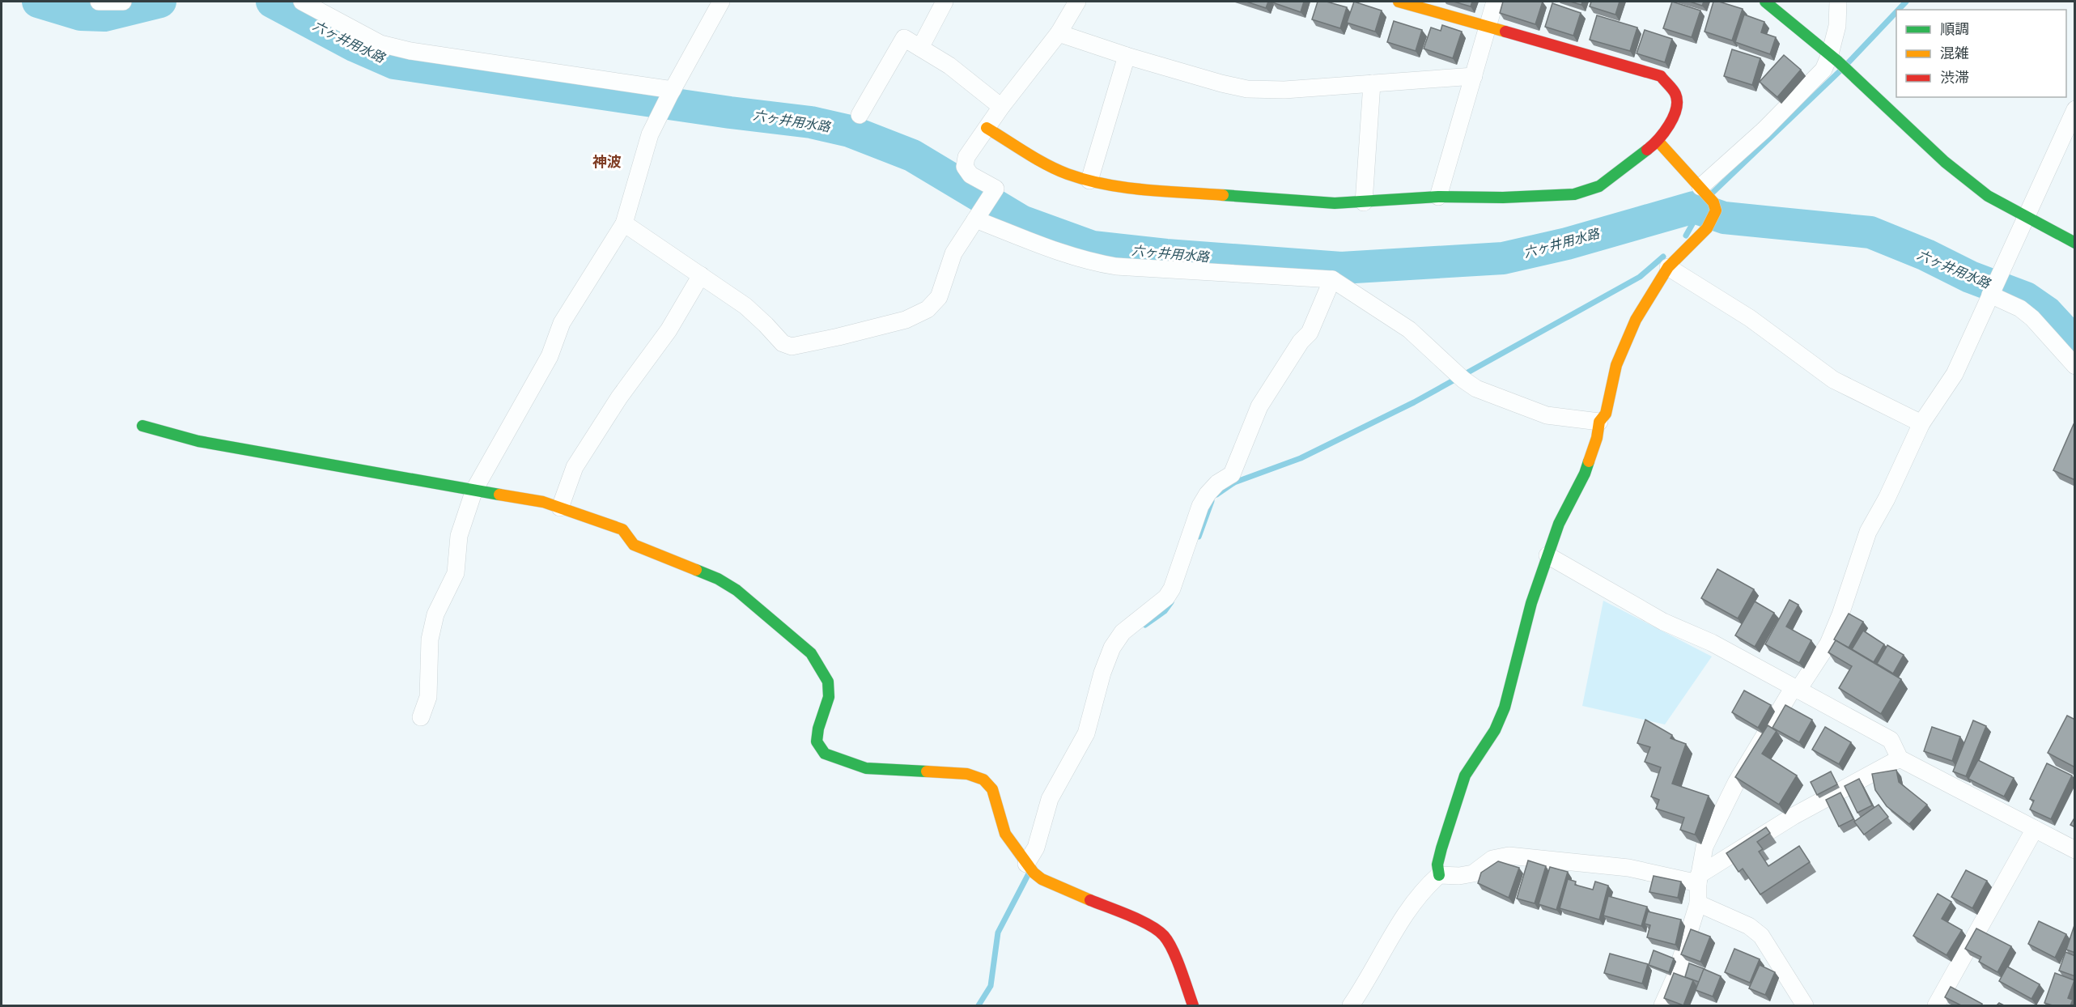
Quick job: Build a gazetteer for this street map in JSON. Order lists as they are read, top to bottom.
{
  "districts": ["神波"],
  "water": ["六ヶ井用水路"],
  "legend": ["順調", "混雑", "渋滞"]
}
